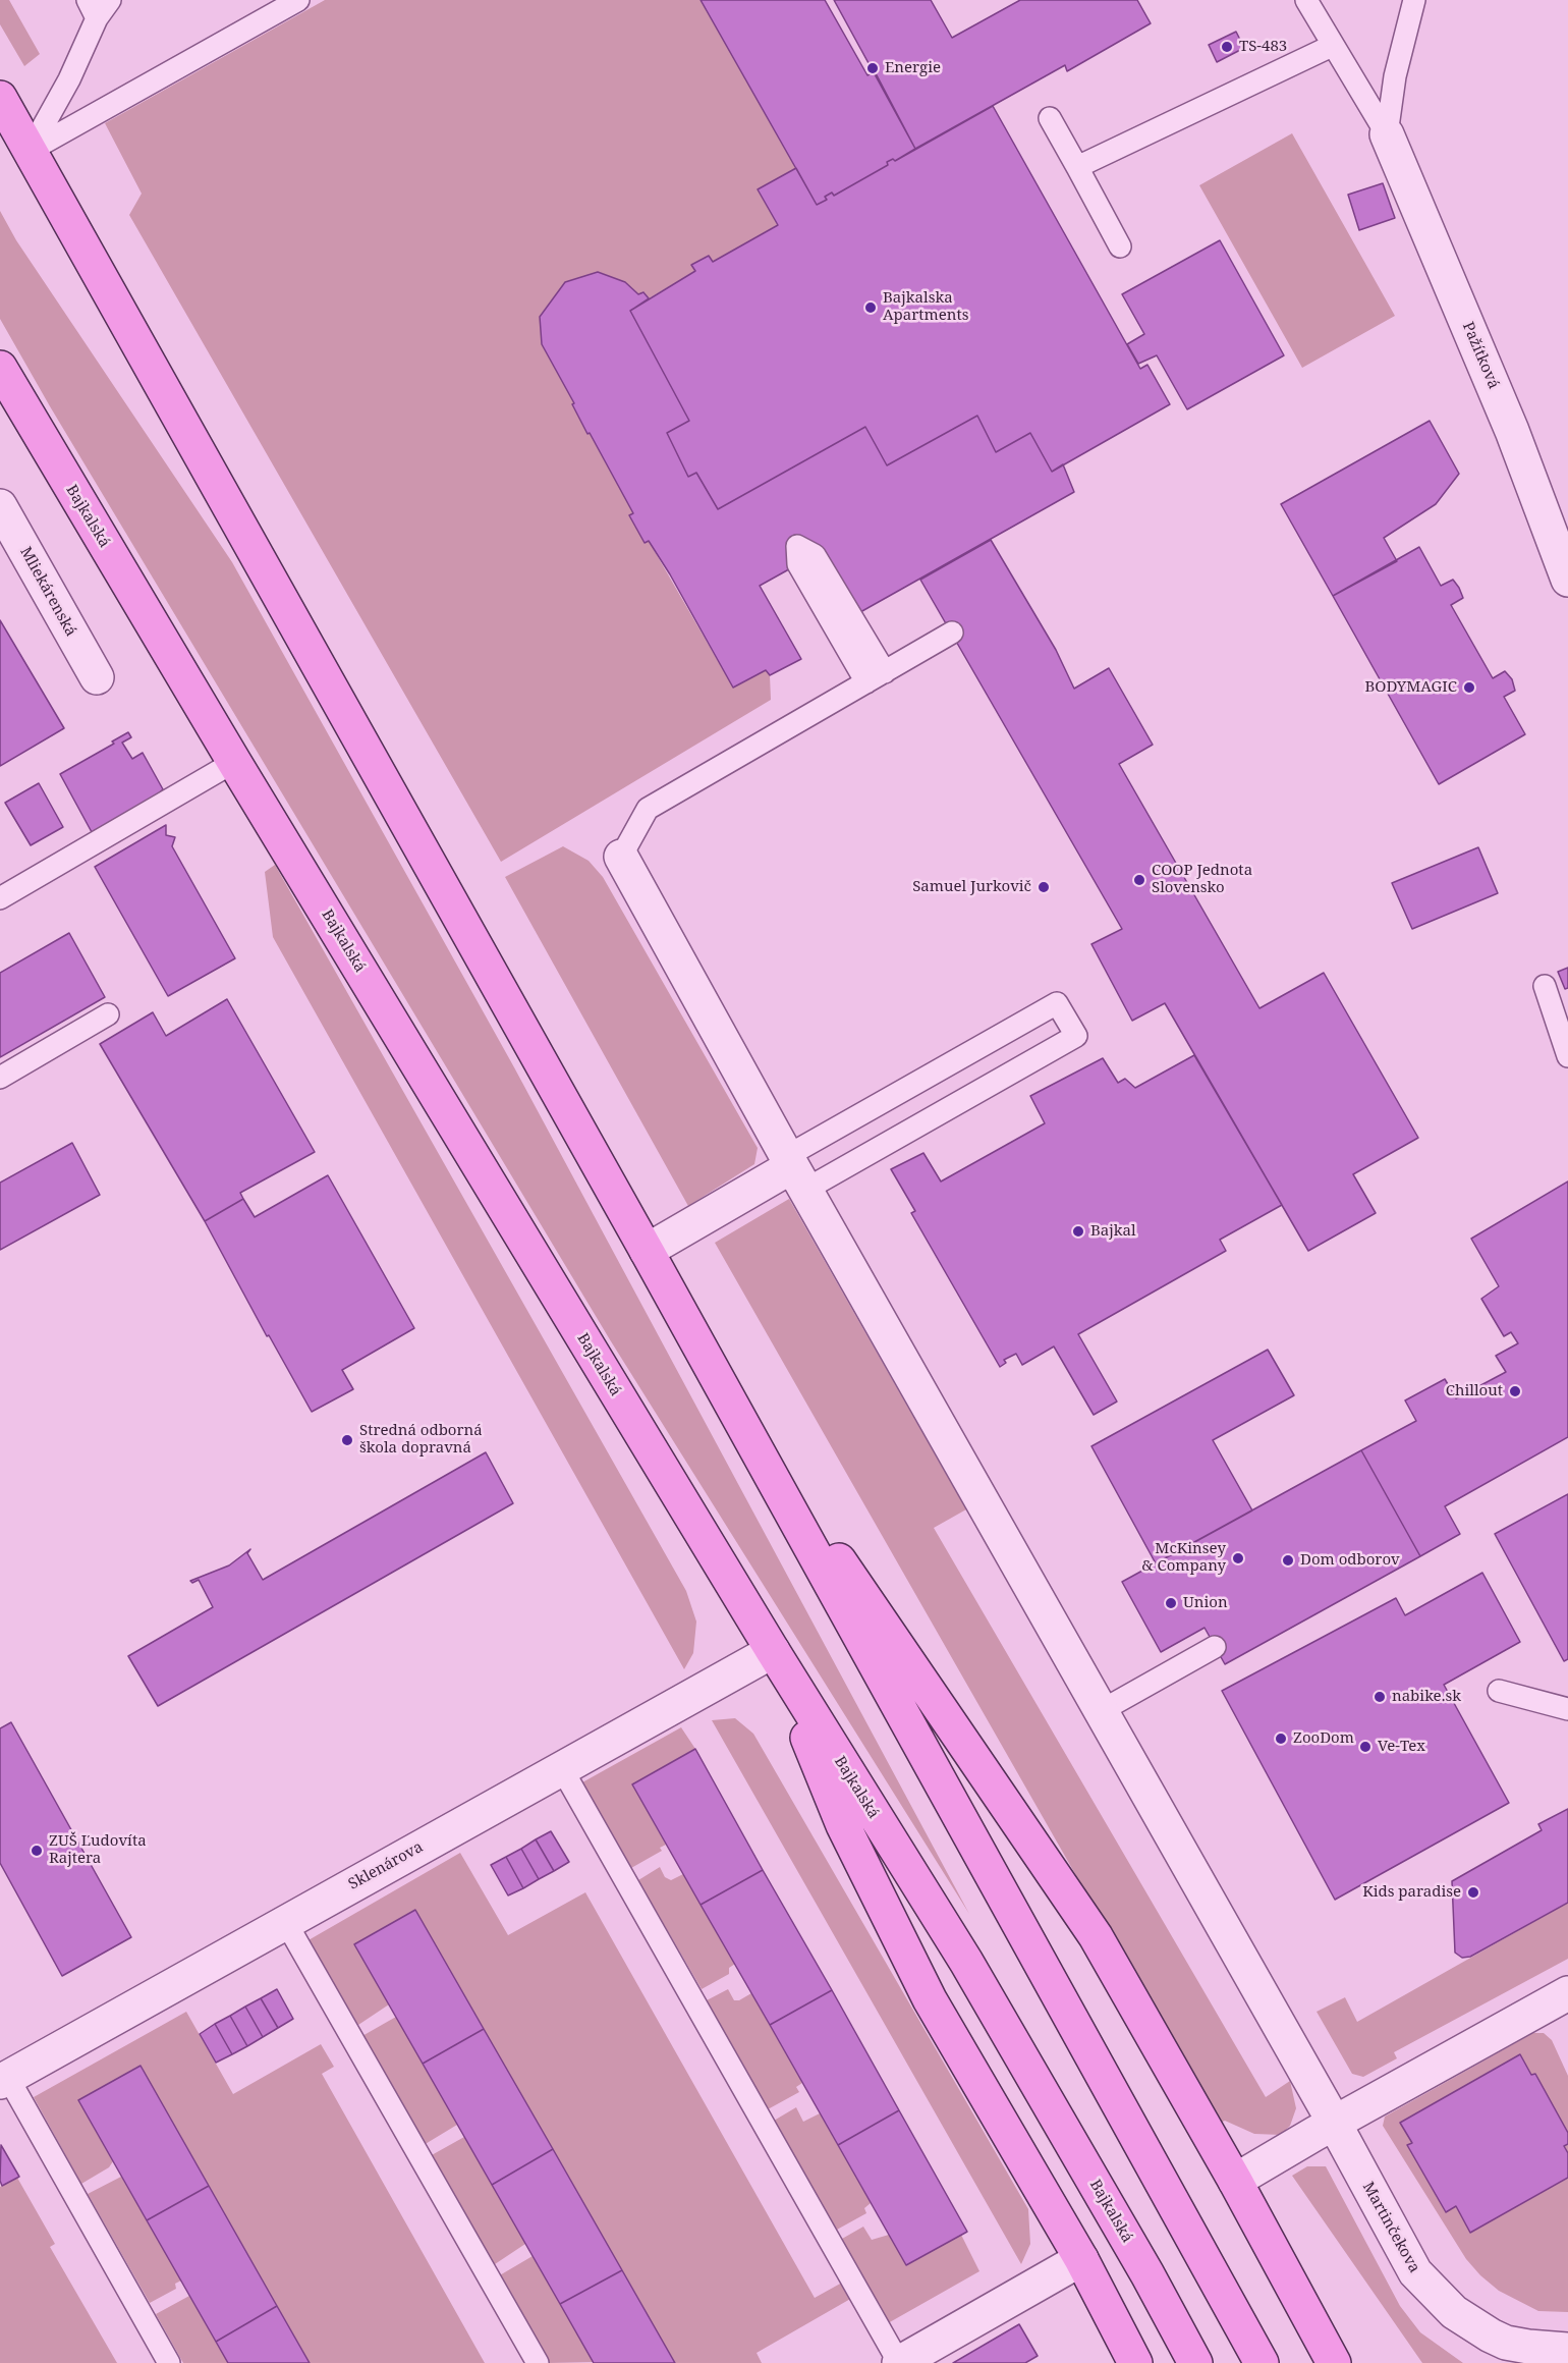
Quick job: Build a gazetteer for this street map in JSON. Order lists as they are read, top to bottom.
{
  "streets": {
    "main road": ["Bajkalská"],
    "street": [
      "Pažítková",
      "Mliekárenská",
      "Sklenárova",
      "Martinčekova"
    ]
  },
  "crossings": [
    ["Bajkalská", "Sklenárova"]
  ],
  "places": [
    "TS-483",
    "Energie",
    "Bajkalska Apartments",
    "BODYMAGIC",
    "COOP Jednota Slovensko",
    "Samuel Jurkovič",
    "Bajkal",
    "Chillout",
    "Stredná odborná škola dopravná",
    "McKinsey & Company",
    "Dom odborov",
    "Union",
    "nabike.sk",
    "ZooDom",
    "Ve-Tex",
    "ZUŠ Ľudovíta Rajtera",
    "Kids paradise"
  ]
}
